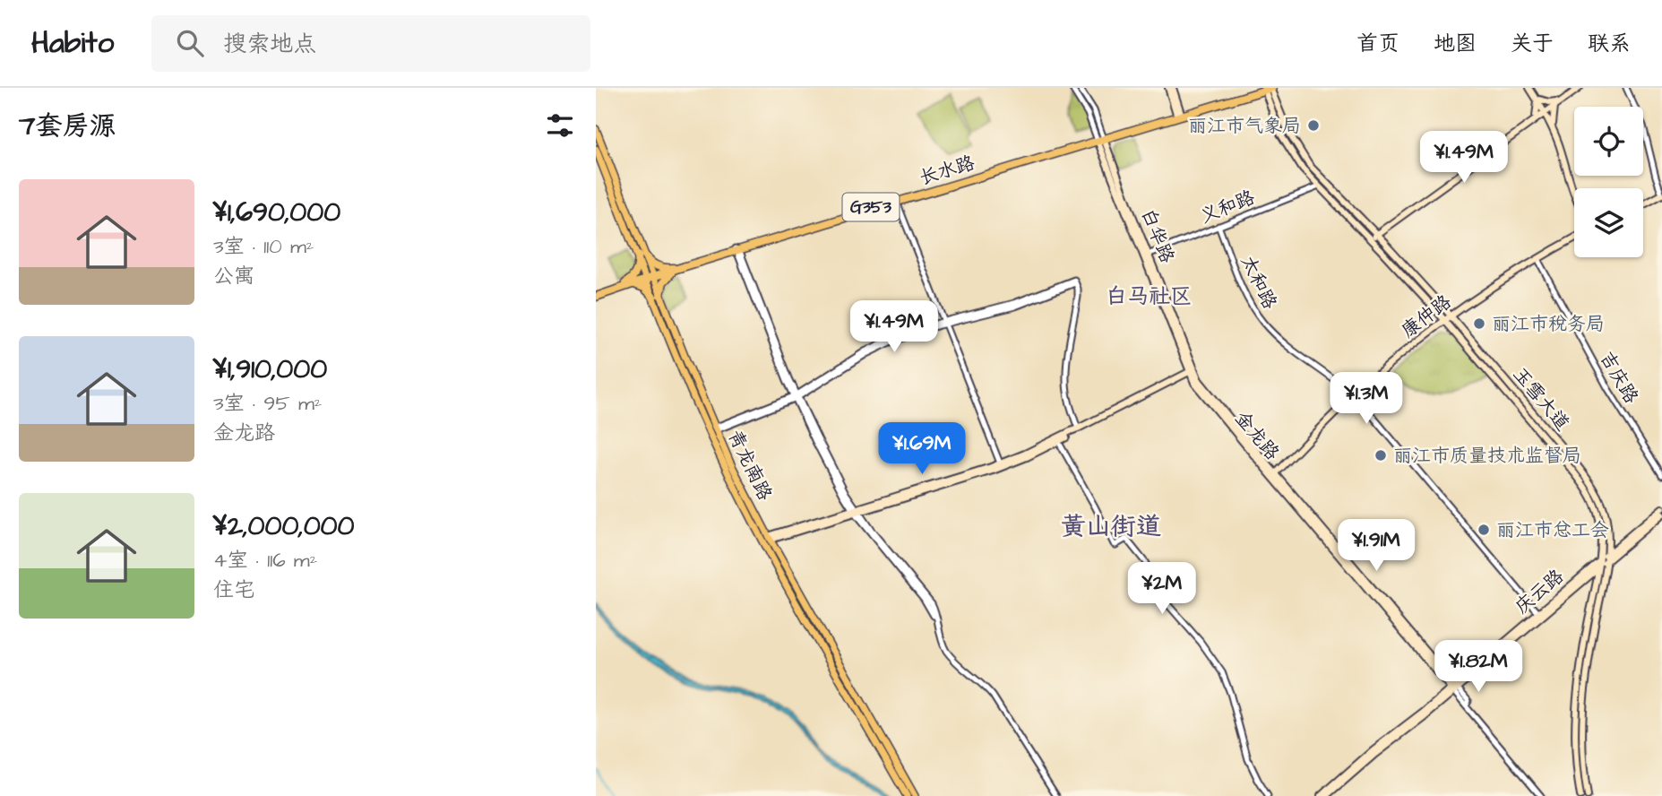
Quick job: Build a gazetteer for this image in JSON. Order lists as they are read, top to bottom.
{
  "streets": {
    "highway": ["长水路", "G353"],
    "main road": [
      "白华路",
      "康仲路",
      "玉雪大道",
      "金龙路",
      "青龙南路",
      "庆云路"
    ],
    "street": ["义和路", "太和路", "吉庆路"]
  },
  "crossings": [
    ["长水路", "白华路"],
    ["长水路", "玉雪大道"],
    ["长水路", "金龙路"],
    ["长水路", "青龙南路"],
    ["义和路", "白华路"],
    ["义和路", "太和路"],
    ["义和路", "玉雪大道"],
    ["白华路", "金龙路"],
    ["太和路", "康仲路"],
    ["太和路", "庆云路"],
    ["康仲路", "吉庆路"],
    ["康仲路", "玉雪大道"],
    ["康仲路", "金龙路"],
    ["玉雪大道", "庆云路"],
    ["金龙路", "庆云路"]
  ],
  "districts": ["白马社区", "黄山街道"],
  "places": [
    "丽江市气象局",
    "丽江市税务局",
    "丽江市质量技术监督局",
    "丽江市总工会"
  ],
  "page": {
    "header": "Habito",
    "search": "搜索地点",
    "nav": [
      "首页",
      "地图",
      "关于",
      "联系"
    ],
    "heading": "7套房源",
    "price": [
      "¥1.49M",
      "¥1.49M",
      "¥1.3M",
      "¥1.69M",
      "¥1.91M",
      "¥2M",
      "¥1.82M"
    ],
    "list": [
      {
        "name": "¥1,690,000",
        "note": "3室 · 110 m² · 公寓"
      },
      {
        "name": "¥1,910,000",
        "note": "3室 · 95 m² · 金龙路"
      },
      {
        "name": "¥2,000,000",
        "note": "4室 · 116 m² · 住宅"
      }
    ]
  }
}
